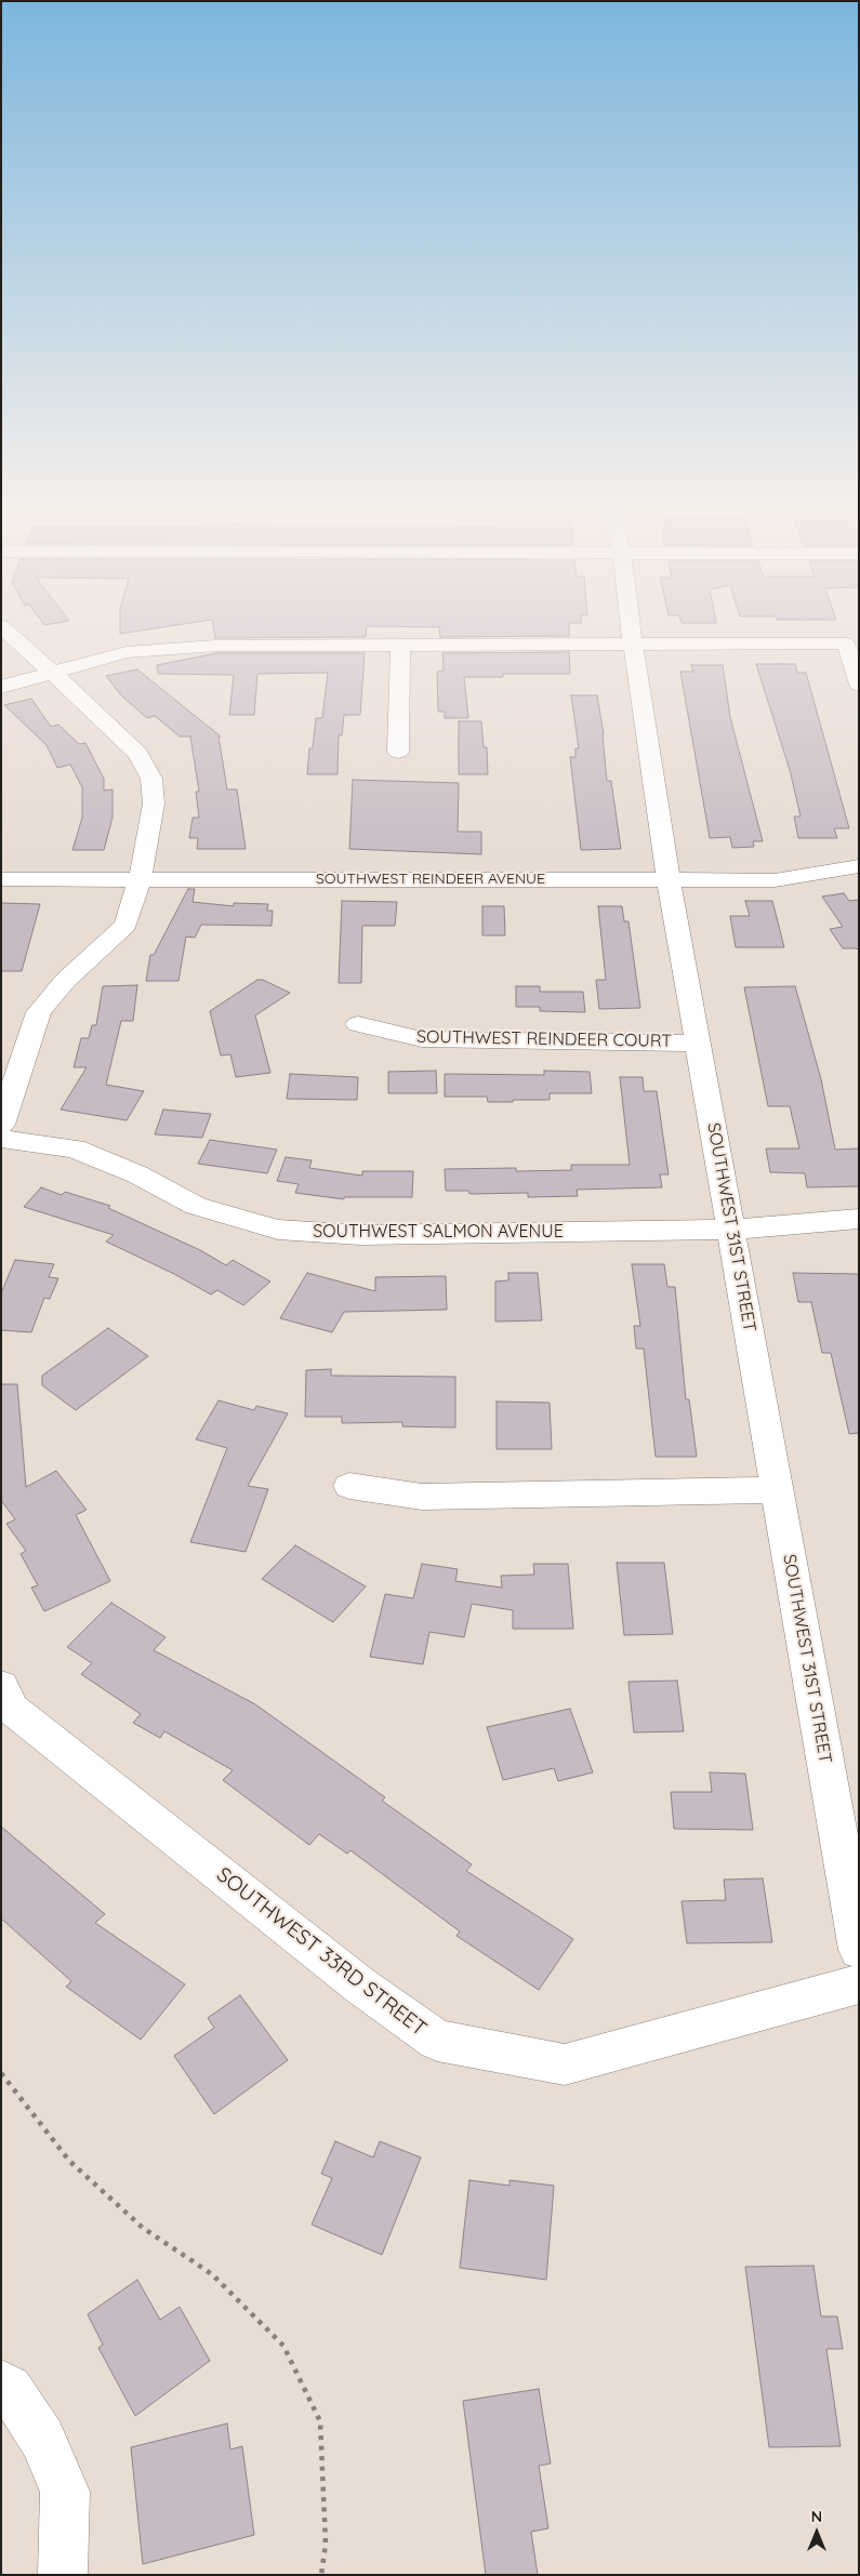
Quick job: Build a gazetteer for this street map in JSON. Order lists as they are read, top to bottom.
{
  "streets": {
    "street": [
      "SOUTHWEST REINDEER AVENUE",
      "SOUTHWEST REINDEER COURT",
      "SOUTHWEST 31ST STREET",
      "SOUTHWEST SALMON AVENUE",
      "SOUTHWEST 33RD STREET"
    ]
  },
  "crossings": [
    ["SOUTHWEST REINDEER AVENUE", "SOUTHWEST 31ST STREET"],
    ["SOUTHWEST REINDEER COURT", "SOUTHWEST 31ST STREET"],
    ["SOUTHWEST 31ST STREET", "SOUTHWEST SALMON AVENUE"]
  ],
  "north": "top"
}
